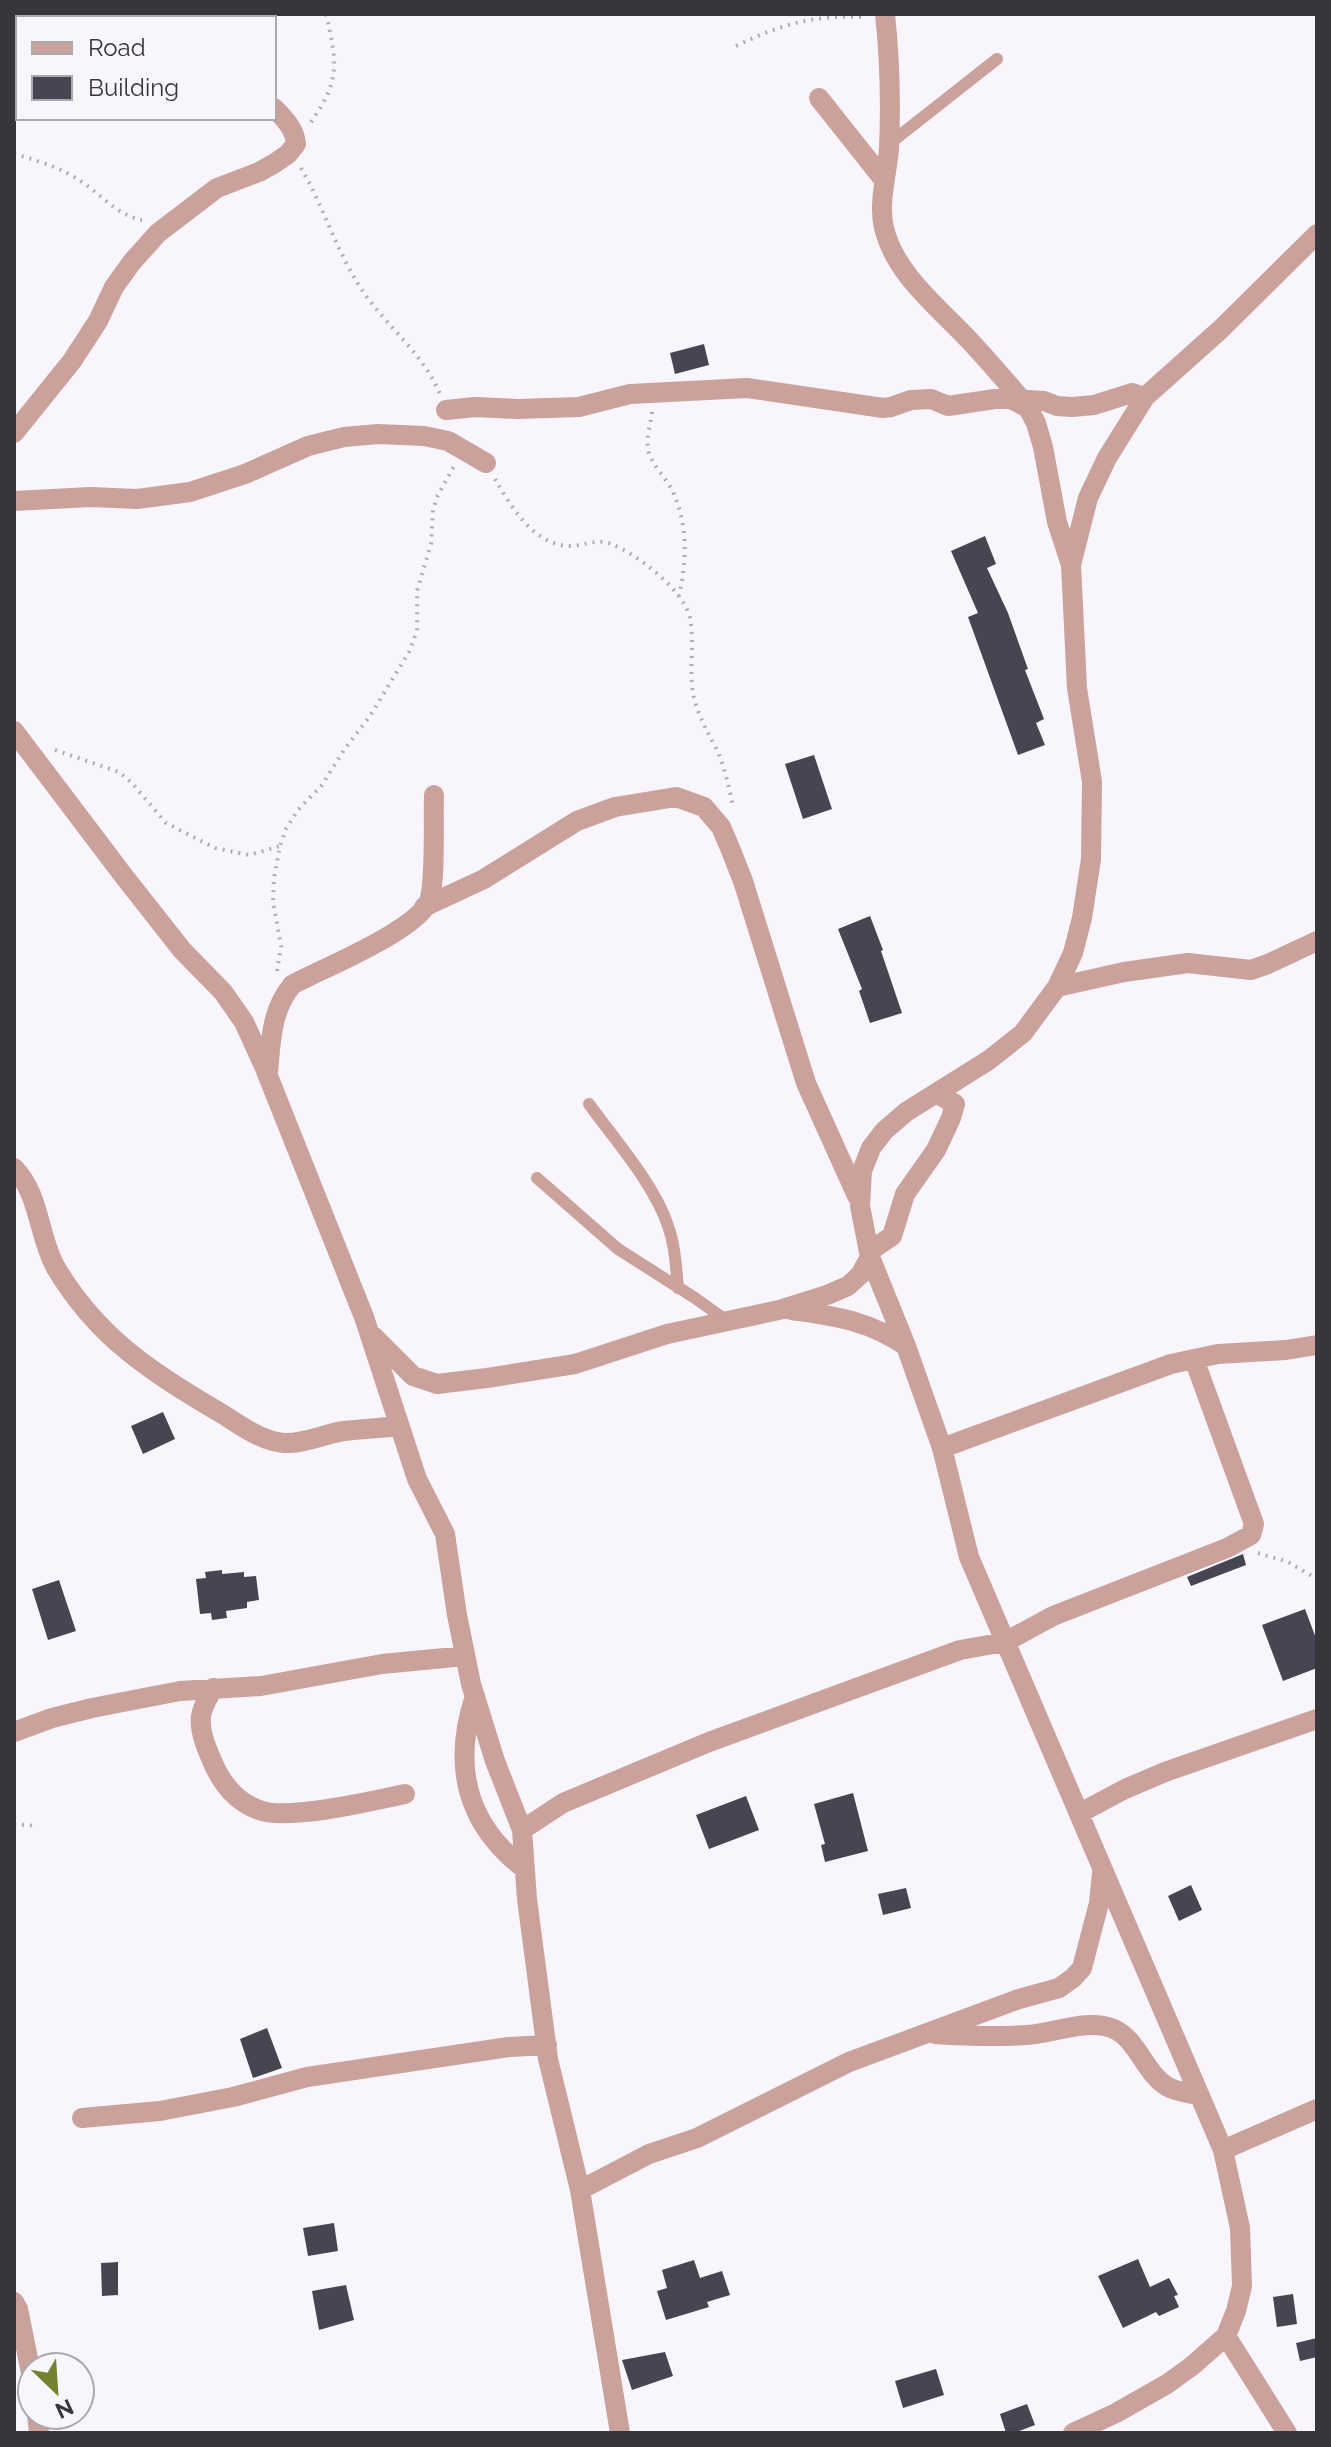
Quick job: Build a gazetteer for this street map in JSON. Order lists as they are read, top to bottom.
{
  "legend": ["Road", "Building"],
  "north": "bottom right"
}
